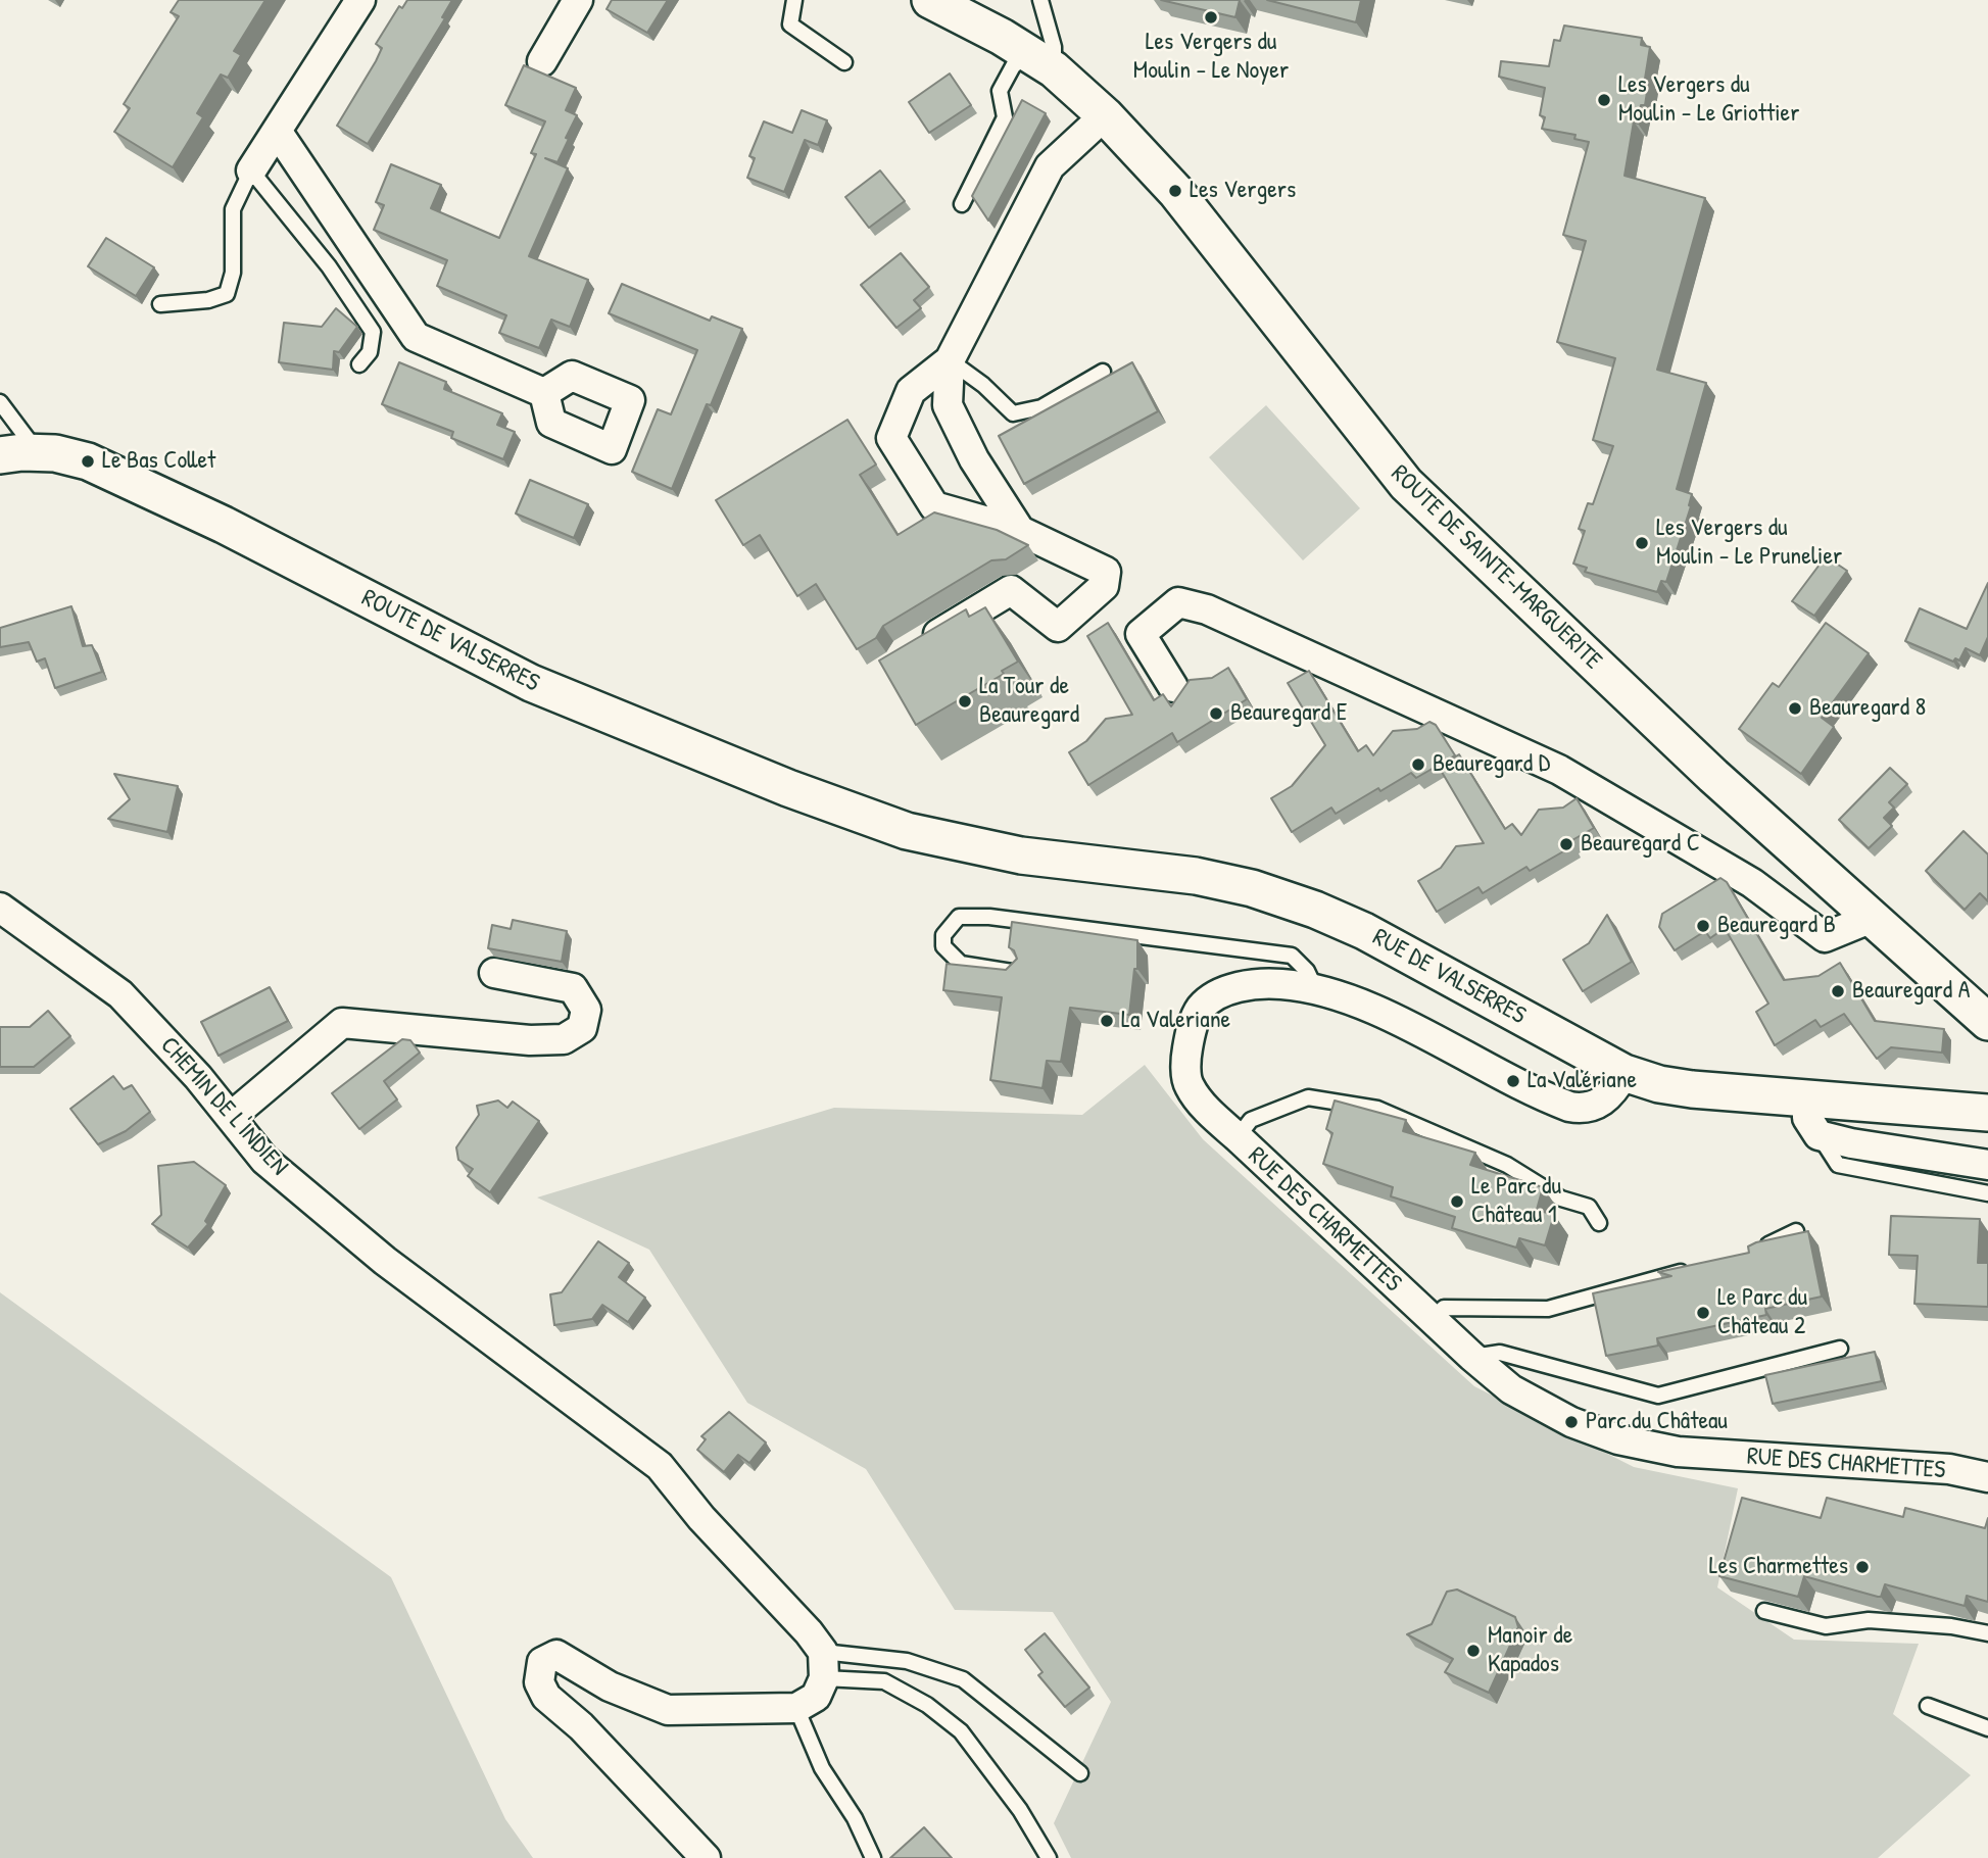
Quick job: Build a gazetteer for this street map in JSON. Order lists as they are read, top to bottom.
{
  "streets": {
    "street": [
      "ROUTE DE SAINTE-MARGUERITE",
      "ROUTE DE VALSERRES",
      "RUE DE VALSERRES",
      "CHEMIN DE L'INDIEN",
      "RUE DES CHARMETTES"
    ]
  },
  "crossings": [
    ["ROUTE DE VALSERRES", "RUE DE VALSERRES"],
    ["RUE DE VALSERRES", "RUE DES CHARMETTES"]
  ],
  "places": [
    "Les Vergers du Moulin - Le Noyer",
    "Les Vergers du Moulin - Le Griottier",
    "Les Vergers",
    "Le Bas Collet",
    "Les Vergers du Moulin - Le Prunelier",
    "La Tour de Beauregard",
    "Beauregard 8",
    "Beauregard E",
    "Beauregard D",
    "Beauregard C",
    "Beauregard B",
    "Beauregard A",
    "La Valeriane",
    "La Valériane",
    "Le Parc du Château 1",
    "Le Parc du Château 2",
    "Parc du Château",
    "Les Charmettes",
    "Manoir de Kapados"
  ]
}
